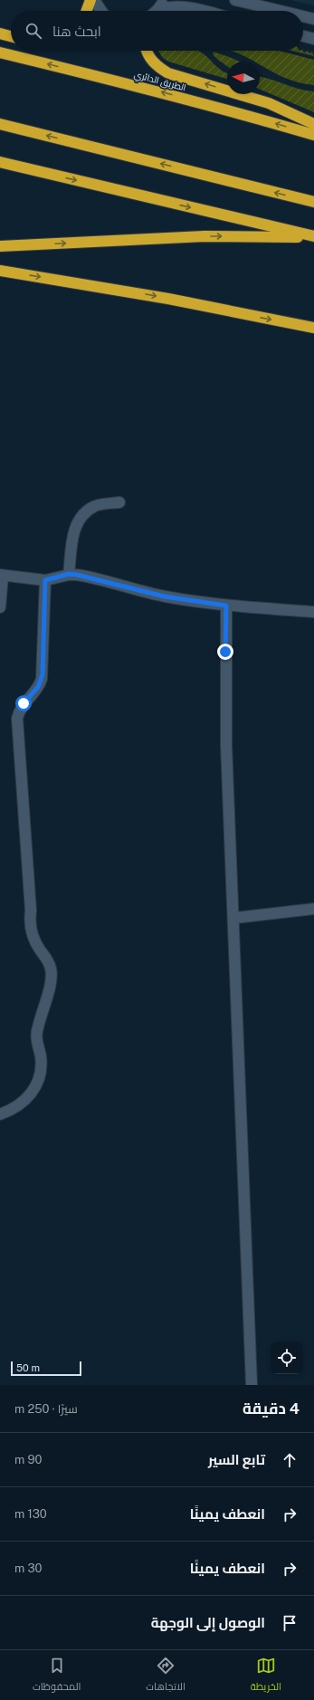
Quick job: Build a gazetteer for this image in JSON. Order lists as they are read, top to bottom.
{
  "streets": {
    "highway": ["الطريق الدائري"]
  },
  "scale_bar": "50 m",
  "north": "left",
  "page": {
    "search": "ابحث هنا",
    "scale": "50 m",
    "heading": ["4 دقيقة", "سيرًا · 250 m"],
    "list": [
      ["تابع السير", "90 m"],
      ["انعطف يمينًا", "130 m"],
      ["انعطف يمينًا", "30 m"],
      "الوصول إلى الوجهة"
    ],
    "nav": ["الخريطة", "الاتجاهات", "المحفوظات"]
  }
}
